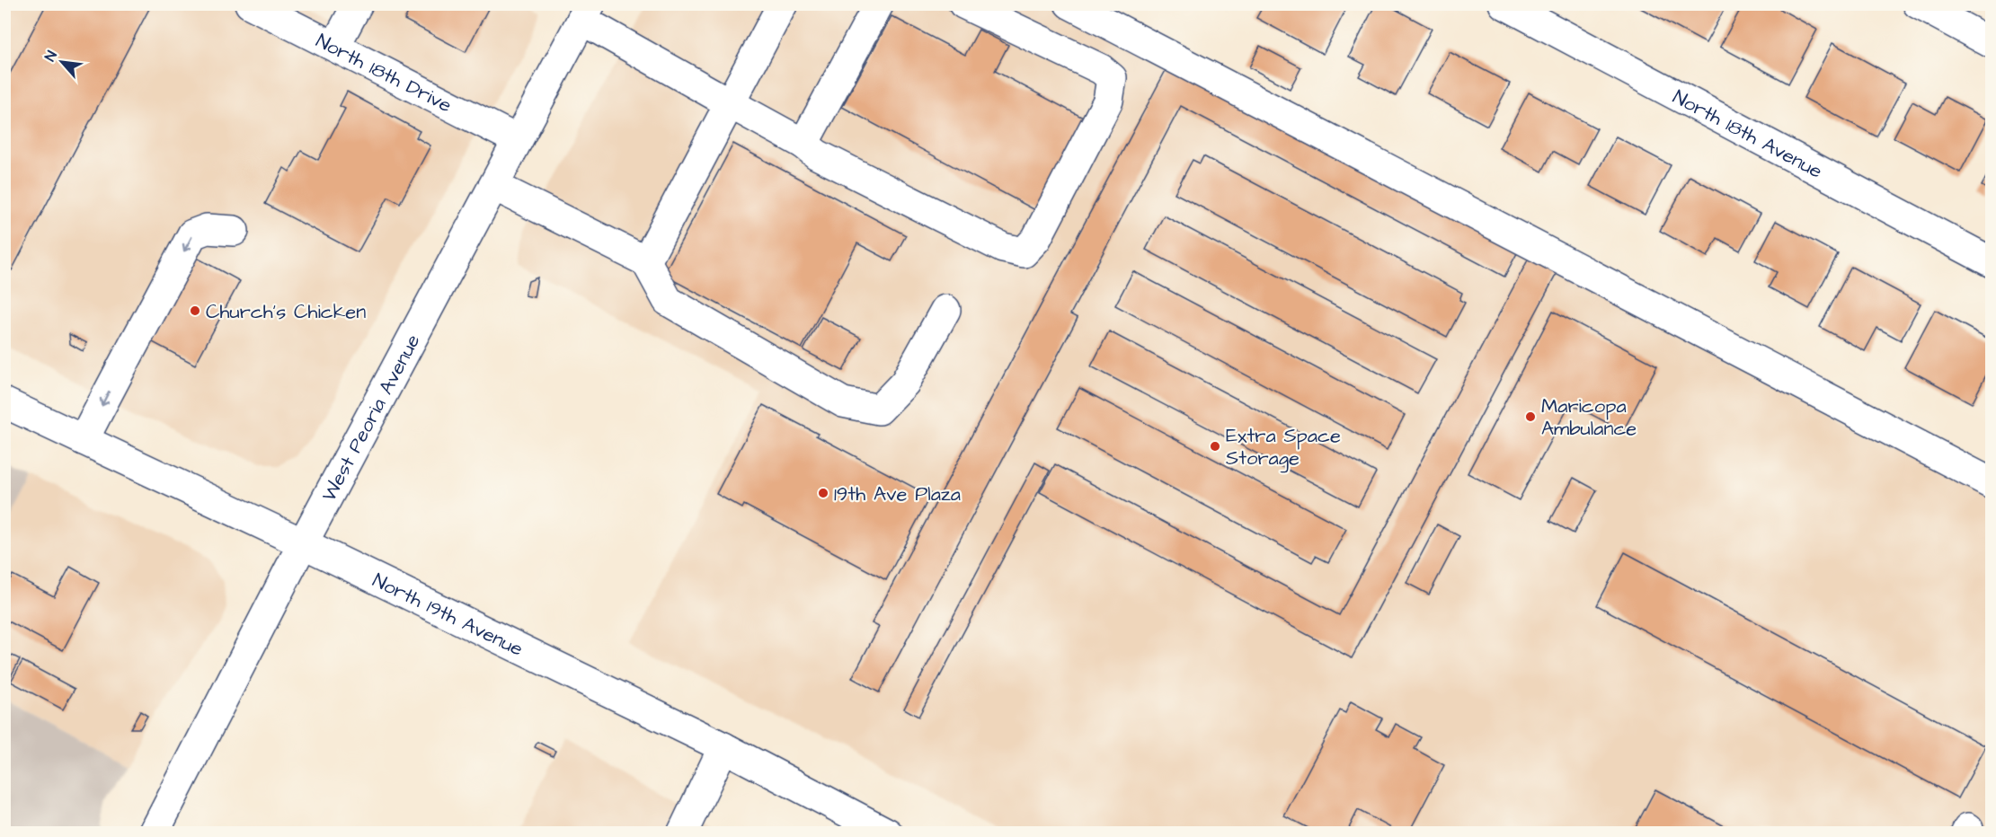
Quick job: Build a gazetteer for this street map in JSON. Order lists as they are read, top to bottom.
{
  "streets": {
    "main road": [
      "North 18th Drive",
      "North 18th Avenue",
      "West Peoria Avenue",
      "North 19th Avenue"
    ]
  },
  "crossings": [
    ["North 18th Drive", "West Peoria Avenue"],
    ["West Peoria Avenue", "North 19th Avenue"]
  ],
  "places": [
    "Church's Chicken",
    "Maricopa Ambulance",
    "Extra Space Storage",
    "19th Ave Plaza"
  ],
  "north": "top left"
}
